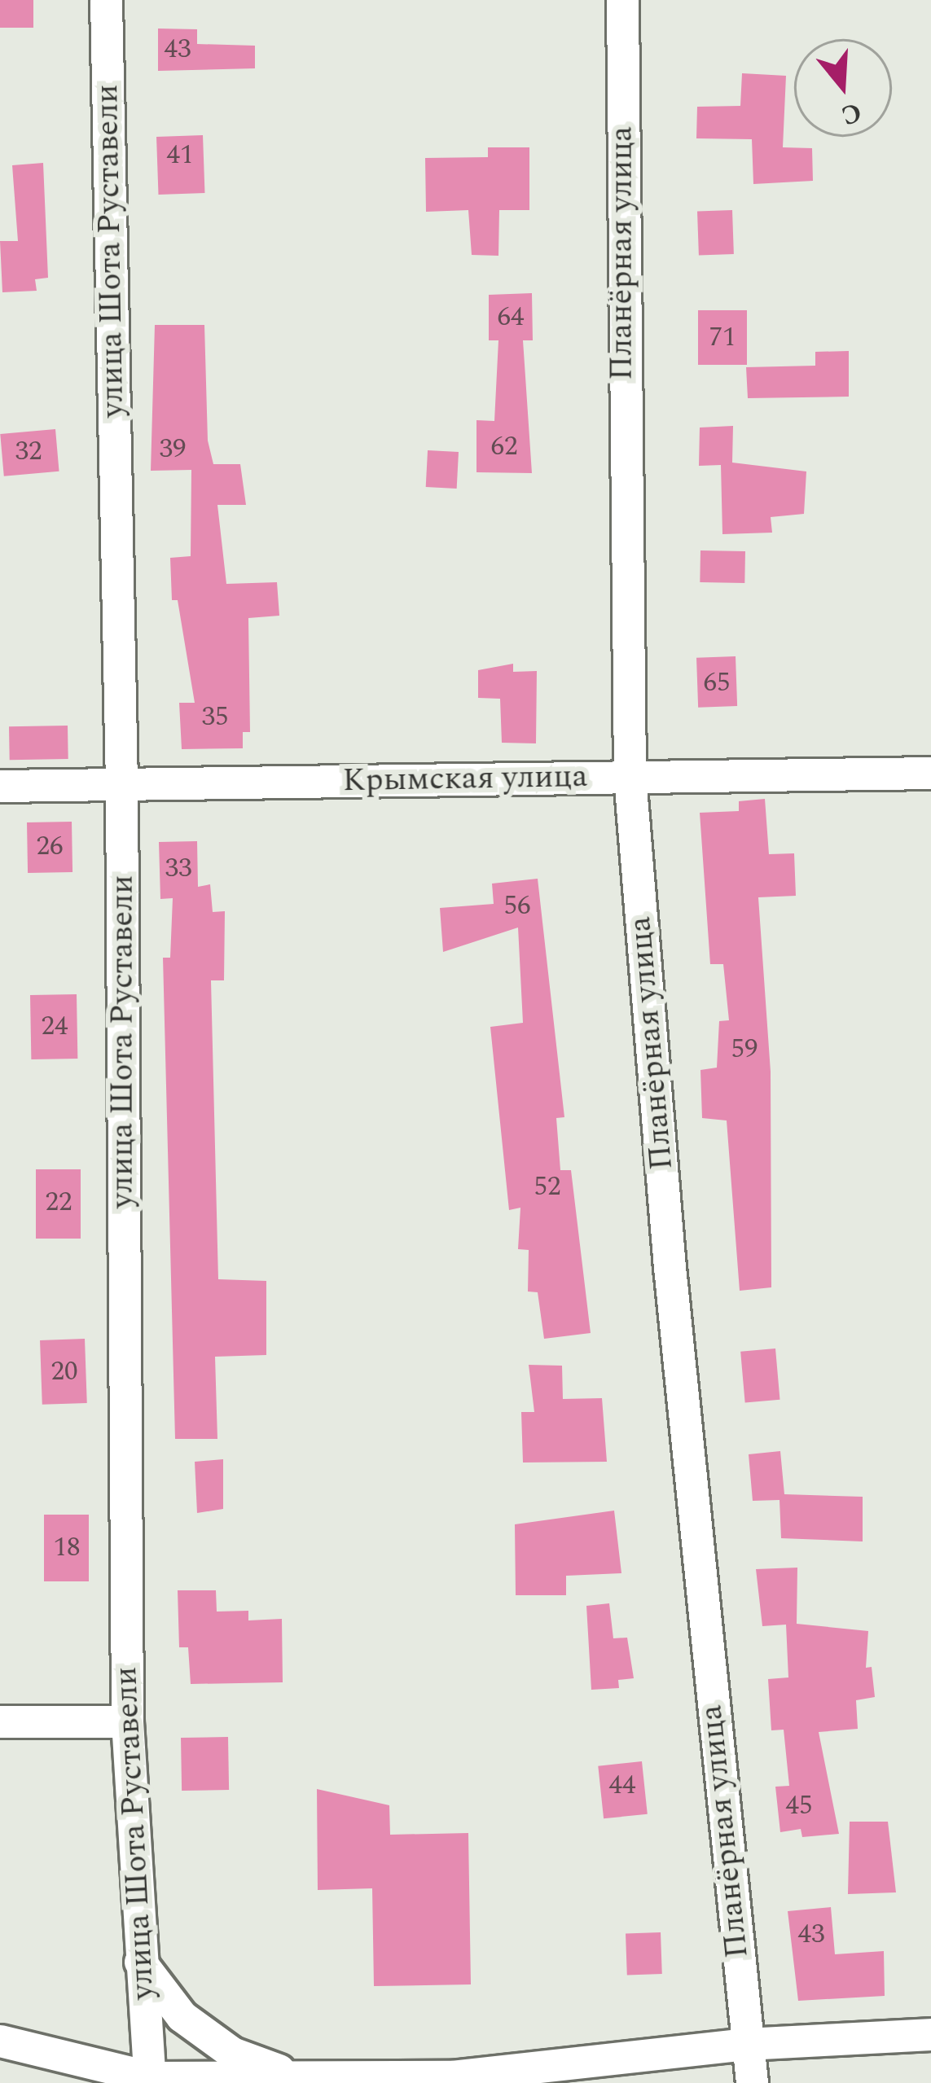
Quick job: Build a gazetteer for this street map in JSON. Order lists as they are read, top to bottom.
{
  "streets": {
    "street": ["улица Шота Руставели", "Планёрная улица", "Крымская улица"]
  },
  "crossings": [
    ["улица Шота Руставели", "Крымская улица"],
    ["Планёрная улица", "Крымская улица"]
  ],
  "house_numbers": [
    "43",
    "41",
    "64",
    "71",
    "62",
    "39",
    "32",
    "65",
    "35",
    "26",
    "33",
    "56",
    "24",
    "59",
    "52",
    "22",
    "20",
    "18",
    "44",
    "45",
    "43"
  ],
  "north": "bottom"
}
